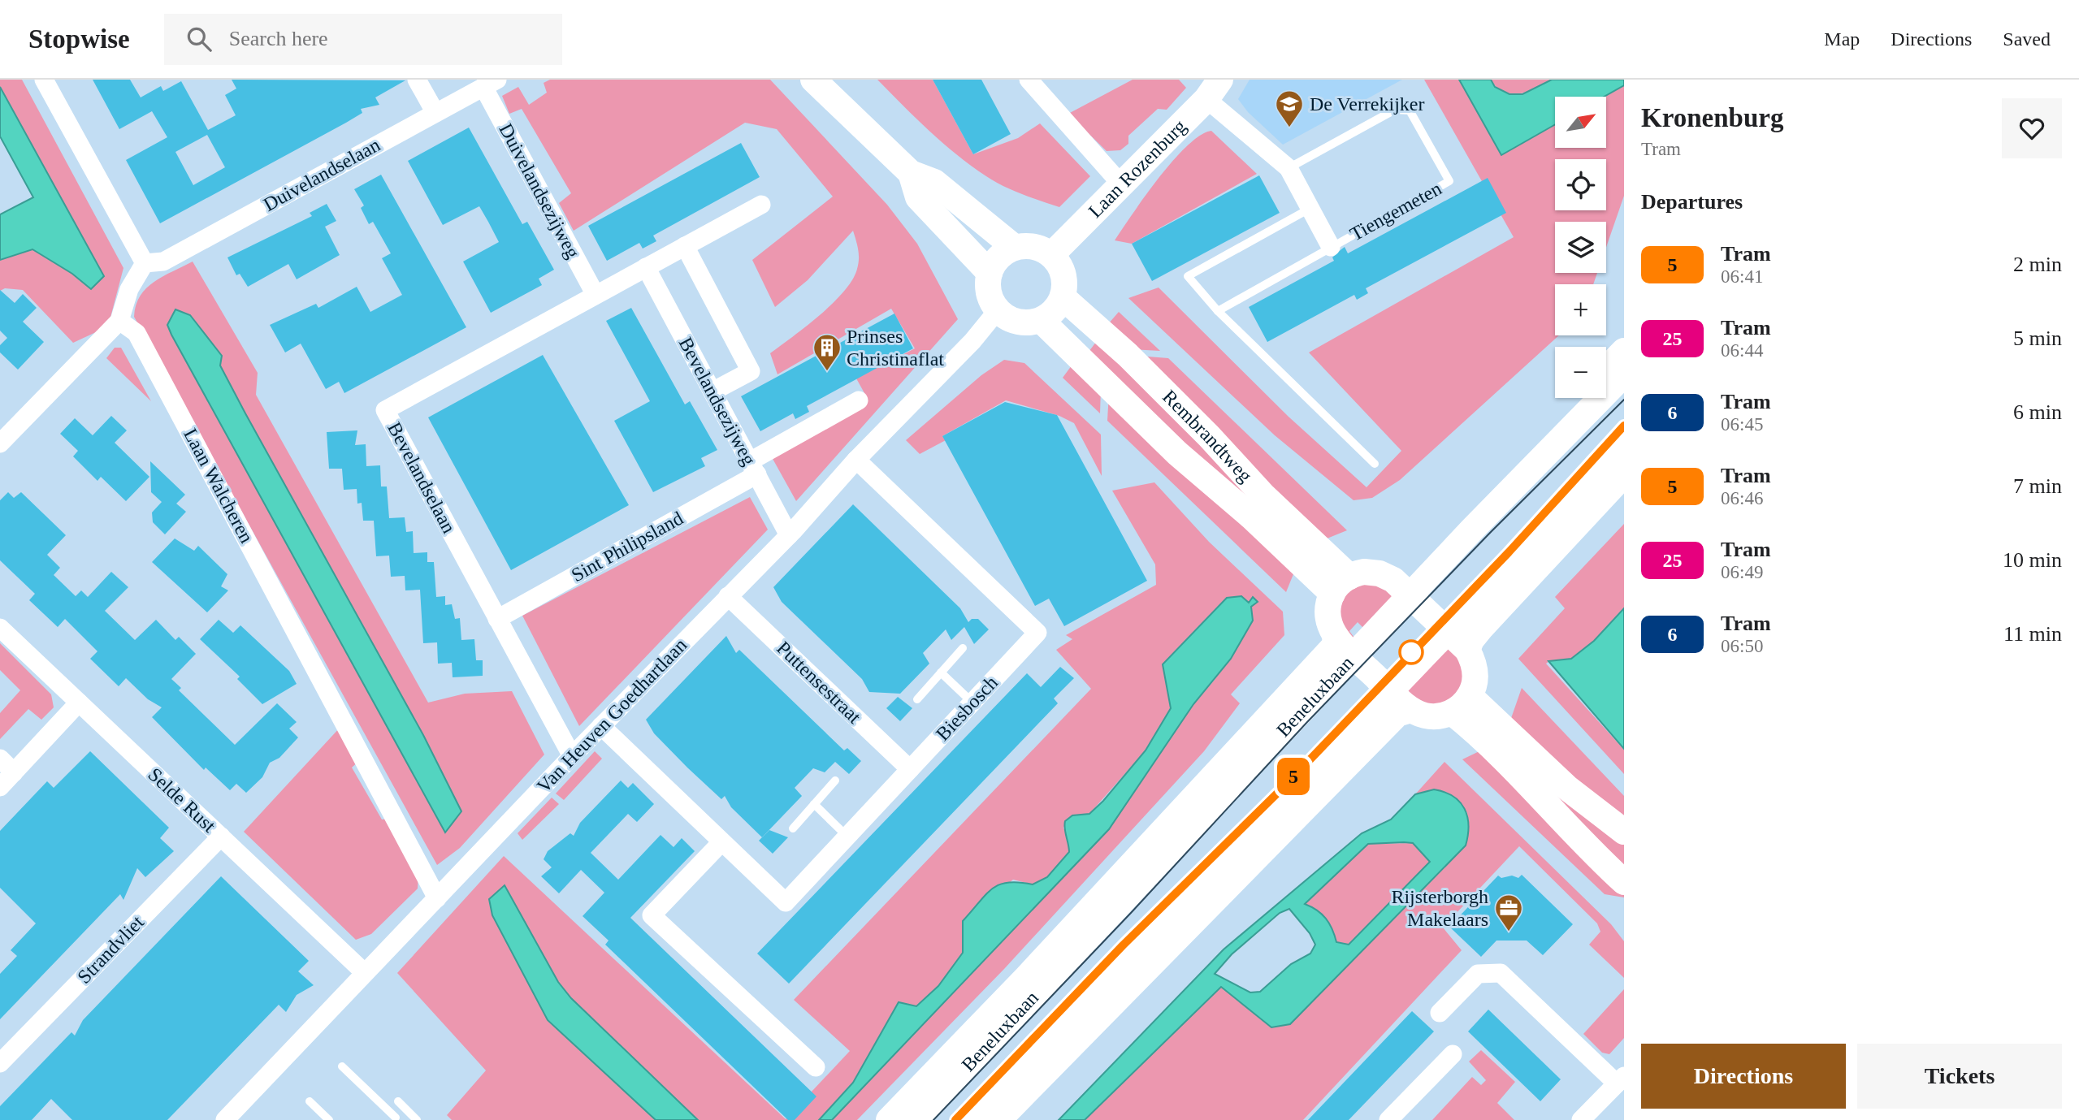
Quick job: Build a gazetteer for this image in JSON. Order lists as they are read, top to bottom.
{
  "streets": {
    "street": [
      "Laan Rozenburg",
      "Duivelandselaan",
      "Duivelandsezijweg",
      "Tiengemeten",
      "Bevelandsezijweg",
      "Rembrandtweg",
      "Bevelandselaan",
      "Laan Walcheren",
      "Sint Philipsland",
      "Puttensestraat",
      "Beneluxbaan",
      "Biesbosch",
      "Van Heuven Goedhartlaan",
      "Selde Rust",
      "Strandvliet"
    ]
  },
  "crossings": [
    ["Laan Rozenburg", "Tiengemeten"],
    ["Laan Rozenburg", "Rembrandtweg"],
    ["Laan Rozenburg", "Van Heuven Goedhartlaan"],
    ["Duivelandselaan", "Duivelandsezijweg"],
    ["Duivelandsezijweg", "Bevelandselaan"],
    ["Bevelandsezijweg", "Bevelandselaan"],
    ["Bevelandsezijweg", "Sint Philipsland"],
    ["Bevelandsezijweg", "Van Heuven Goedhartlaan"],
    ["Rembrandtweg", "Van Heuven Goedhartlaan"],
    ["Bevelandselaan", "Sint Philipsland"],
    ["Bevelandselaan", "Van Heuven Goedhartlaan"],
    ["Laan Walcheren", "Van Heuven Goedhartlaan"],
    ["Puttensestraat", "Biesbosch"],
    ["Puttensestraat", "Van Heuven Goedhartlaan"],
    ["Biesbosch", "Van Heuven Goedhartlaan"],
    ["Van Heuven Goedhartlaan", "Selde Rust"],
    ["Selde Rust", "Strandvliet"]
  ],
  "places": {
    "school or university": ["De Verrekijker"],
    "building": ["Prinses Christinaflat"],
    "office": ["Rijsterborgh Makelaars"]
  },
  "lines": ["tram line 5"],
  "north": "top right",
  "page": {
    "header": "Stopwise",
    "search": "Search here",
    "nav": ["Map", "Directions", "Saved"],
    "on_map": "5",
    "heading": [
      ["Kronenburg", "Tram"],
      "Departures"
    ],
    "map_buttons": ["+", "−"],
    "list": [
      {
        "mark": "5",
        "name": "Tram",
        "note": "06:41",
        "value": "2 min"
      },
      {
        "mark": "25",
        "name": "Tram",
        "note": "06:44",
        "value": "5 min"
      },
      {
        "mark": "6",
        "name": "Tram",
        "note": "06:45",
        "value": "6 min"
      },
      {
        "mark": "5",
        "name": "Tram",
        "note": "06:46",
        "value": "7 min"
      },
      {
        "mark": "25",
        "name": "Tram",
        "note": "06:49",
        "value": "10 min"
      },
      {
        "mark": "6",
        "name": "Tram",
        "note": "06:50",
        "value": "11 min"
      }
    ],
    "buttons": ["Directions", "Tickets"]
  }
}
